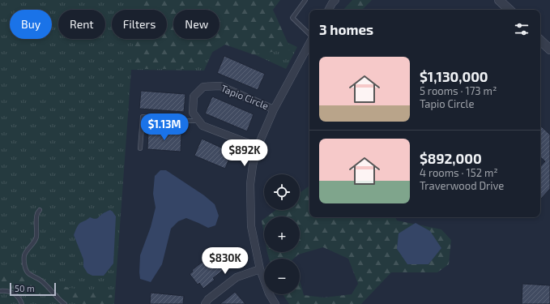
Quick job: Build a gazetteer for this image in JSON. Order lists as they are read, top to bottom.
{
  "streets": {
    "street": ["Tapio Circle"]
  },
  "scale_bar": "50 m",
  "page": {
    "chip": [
      "Buy",
      "Rent",
      "Filters",
      "New"
    ],
    "heading": "3 homes",
    "list": [
      {
        "name": "$1,130,000",
        "note": "5 rooms · 173 m² · Tapio Circle"
      },
      {
        "name": "$892,000",
        "note": "4 rooms · 152 m² · Traverwood Drive"
      }
    ],
    "price": ["$1.13M", "$892K", "$830K"],
    "map_buttons": ["+", "−"],
    "scale": "50 m"
  }
}
